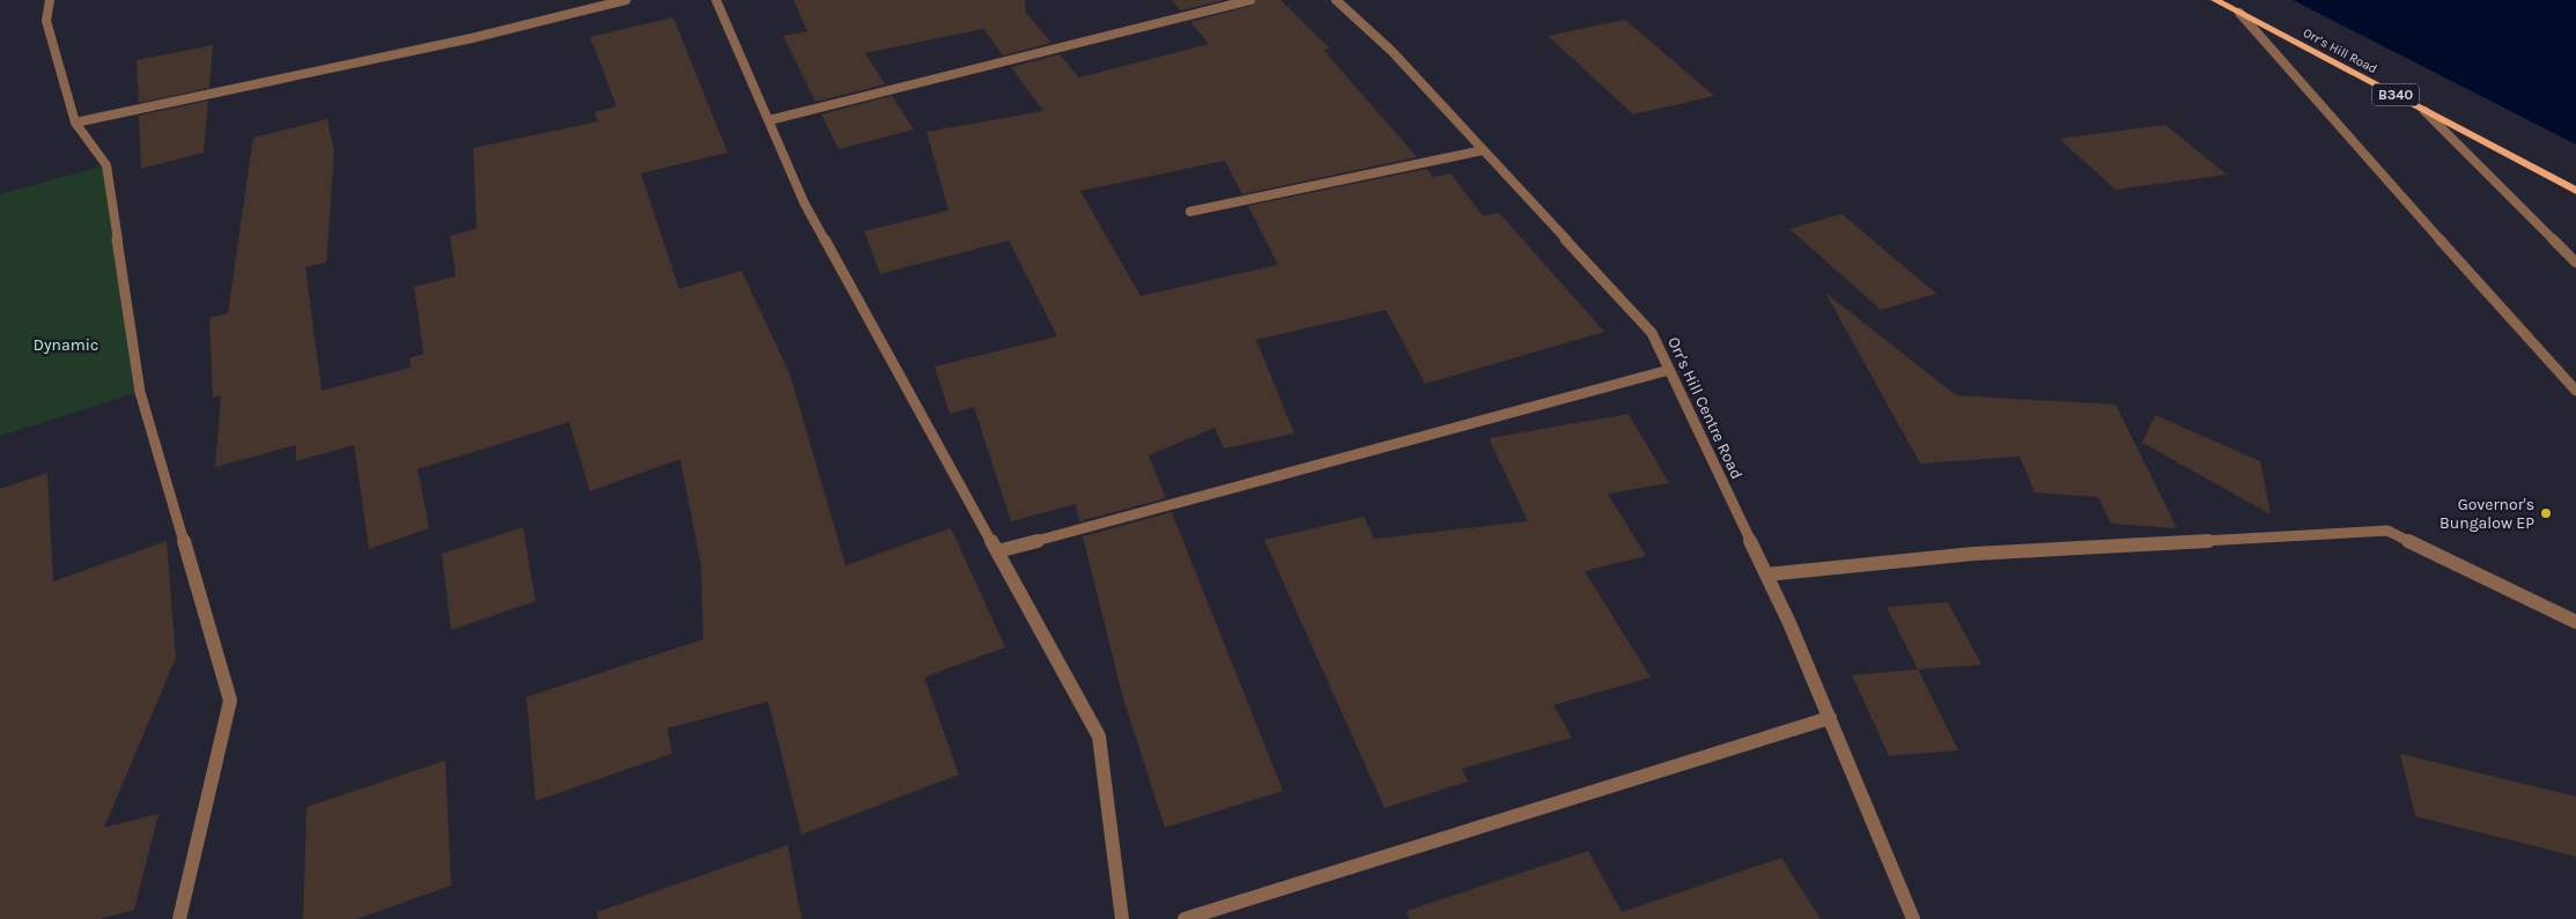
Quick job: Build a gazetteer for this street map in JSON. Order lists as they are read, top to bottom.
{
  "streets": {
    "main road": ["Orr’s Hill Road", "B340"],
    "street": ["Orr's Hill Centre Road"]
  },
  "parks": ["Dynamic"],
  "places": ["Governor's Bungalow EP"]
}
